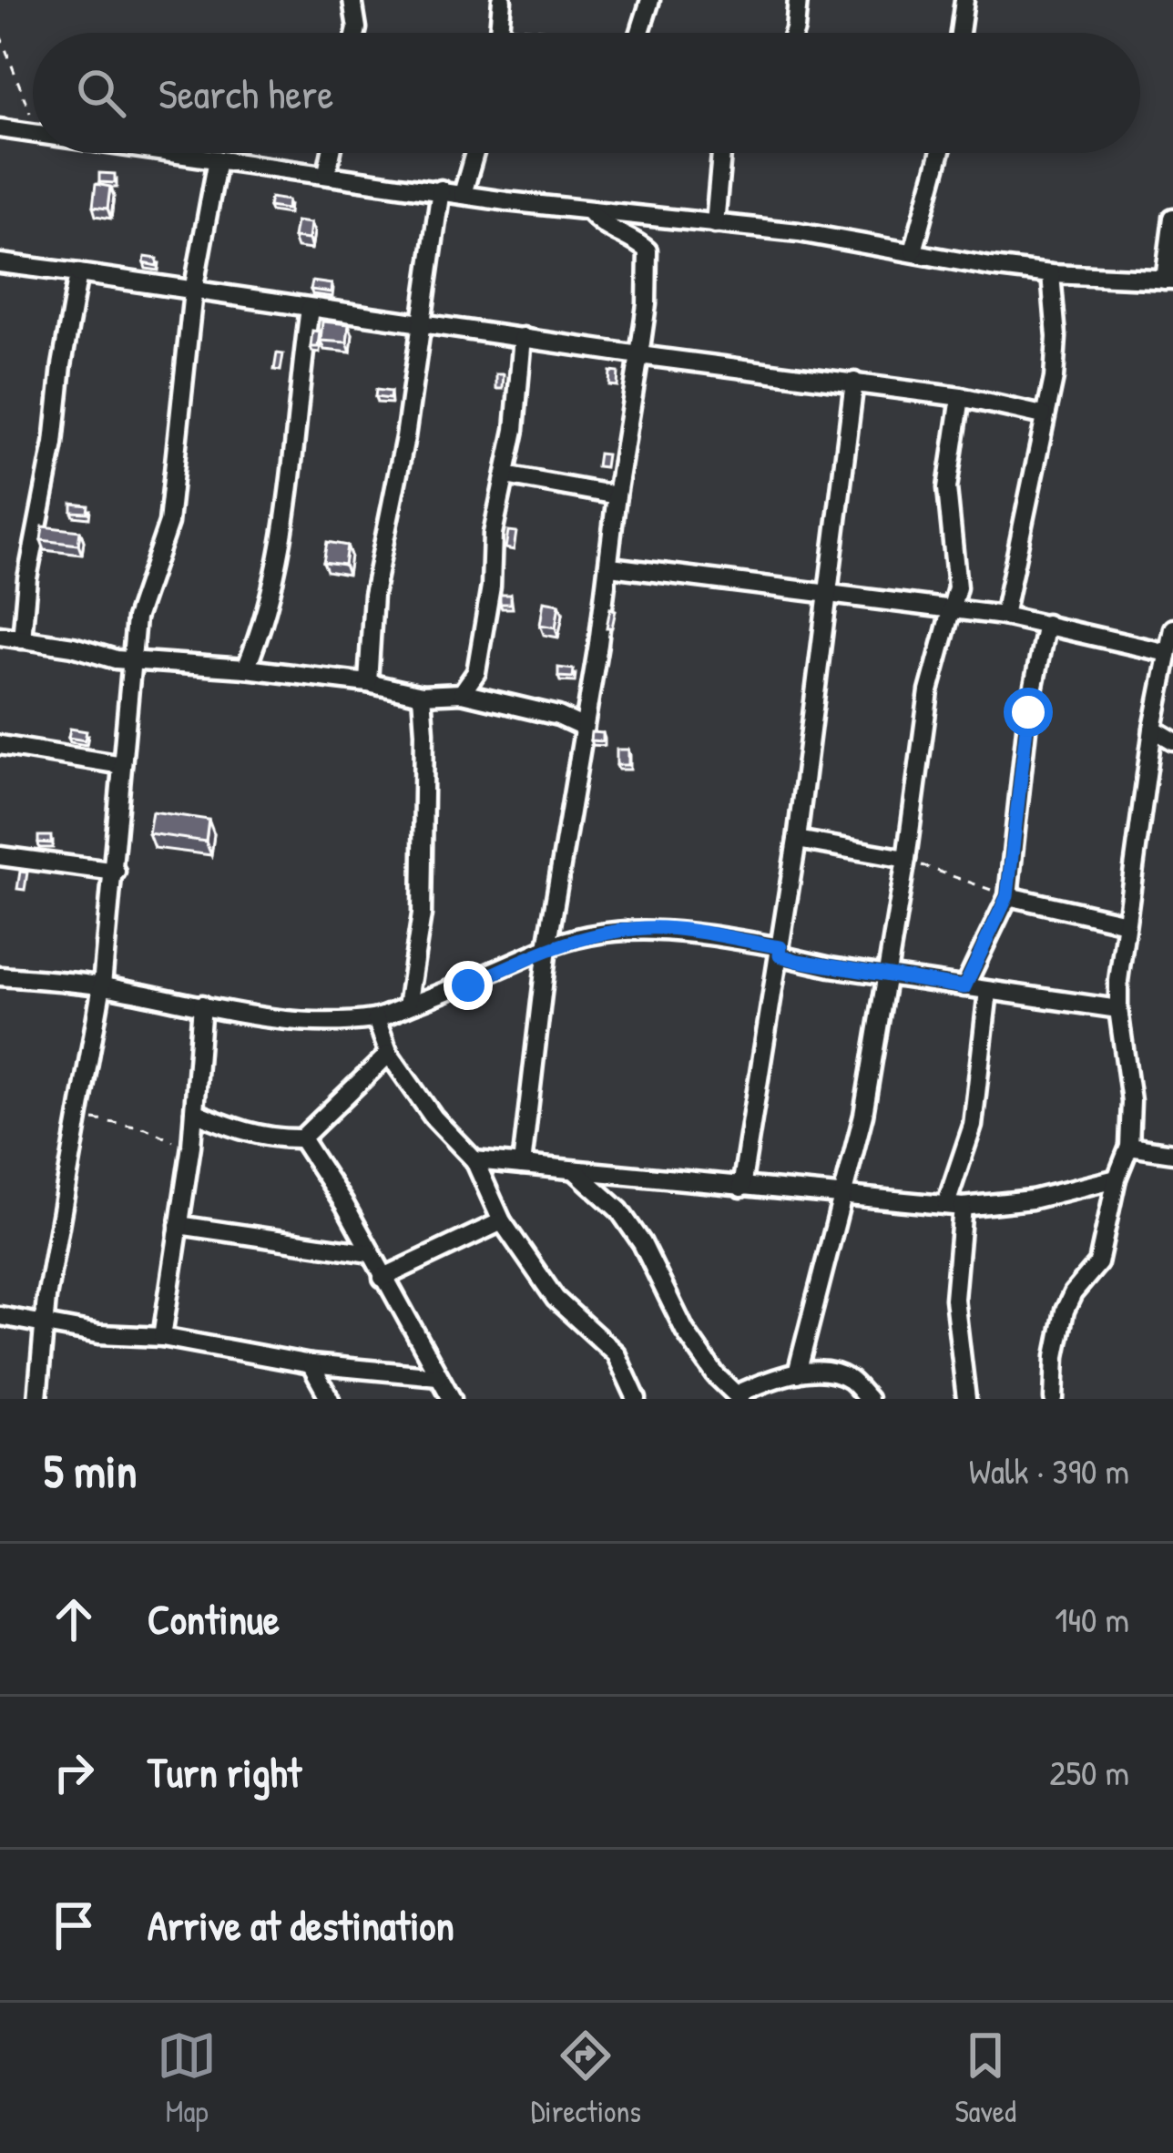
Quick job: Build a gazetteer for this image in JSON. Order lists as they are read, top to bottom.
{
  "page": {
    "search": "Search here",
    "heading": ["5 min", "Walk · 390 m"],
    "list": [
      ["Continue", "140 m"],
      ["Turn right", "250 m"],
      "Arrive at destination"
    ],
    "nav": ["Map", "Directions", "Saved"]
  }
}
